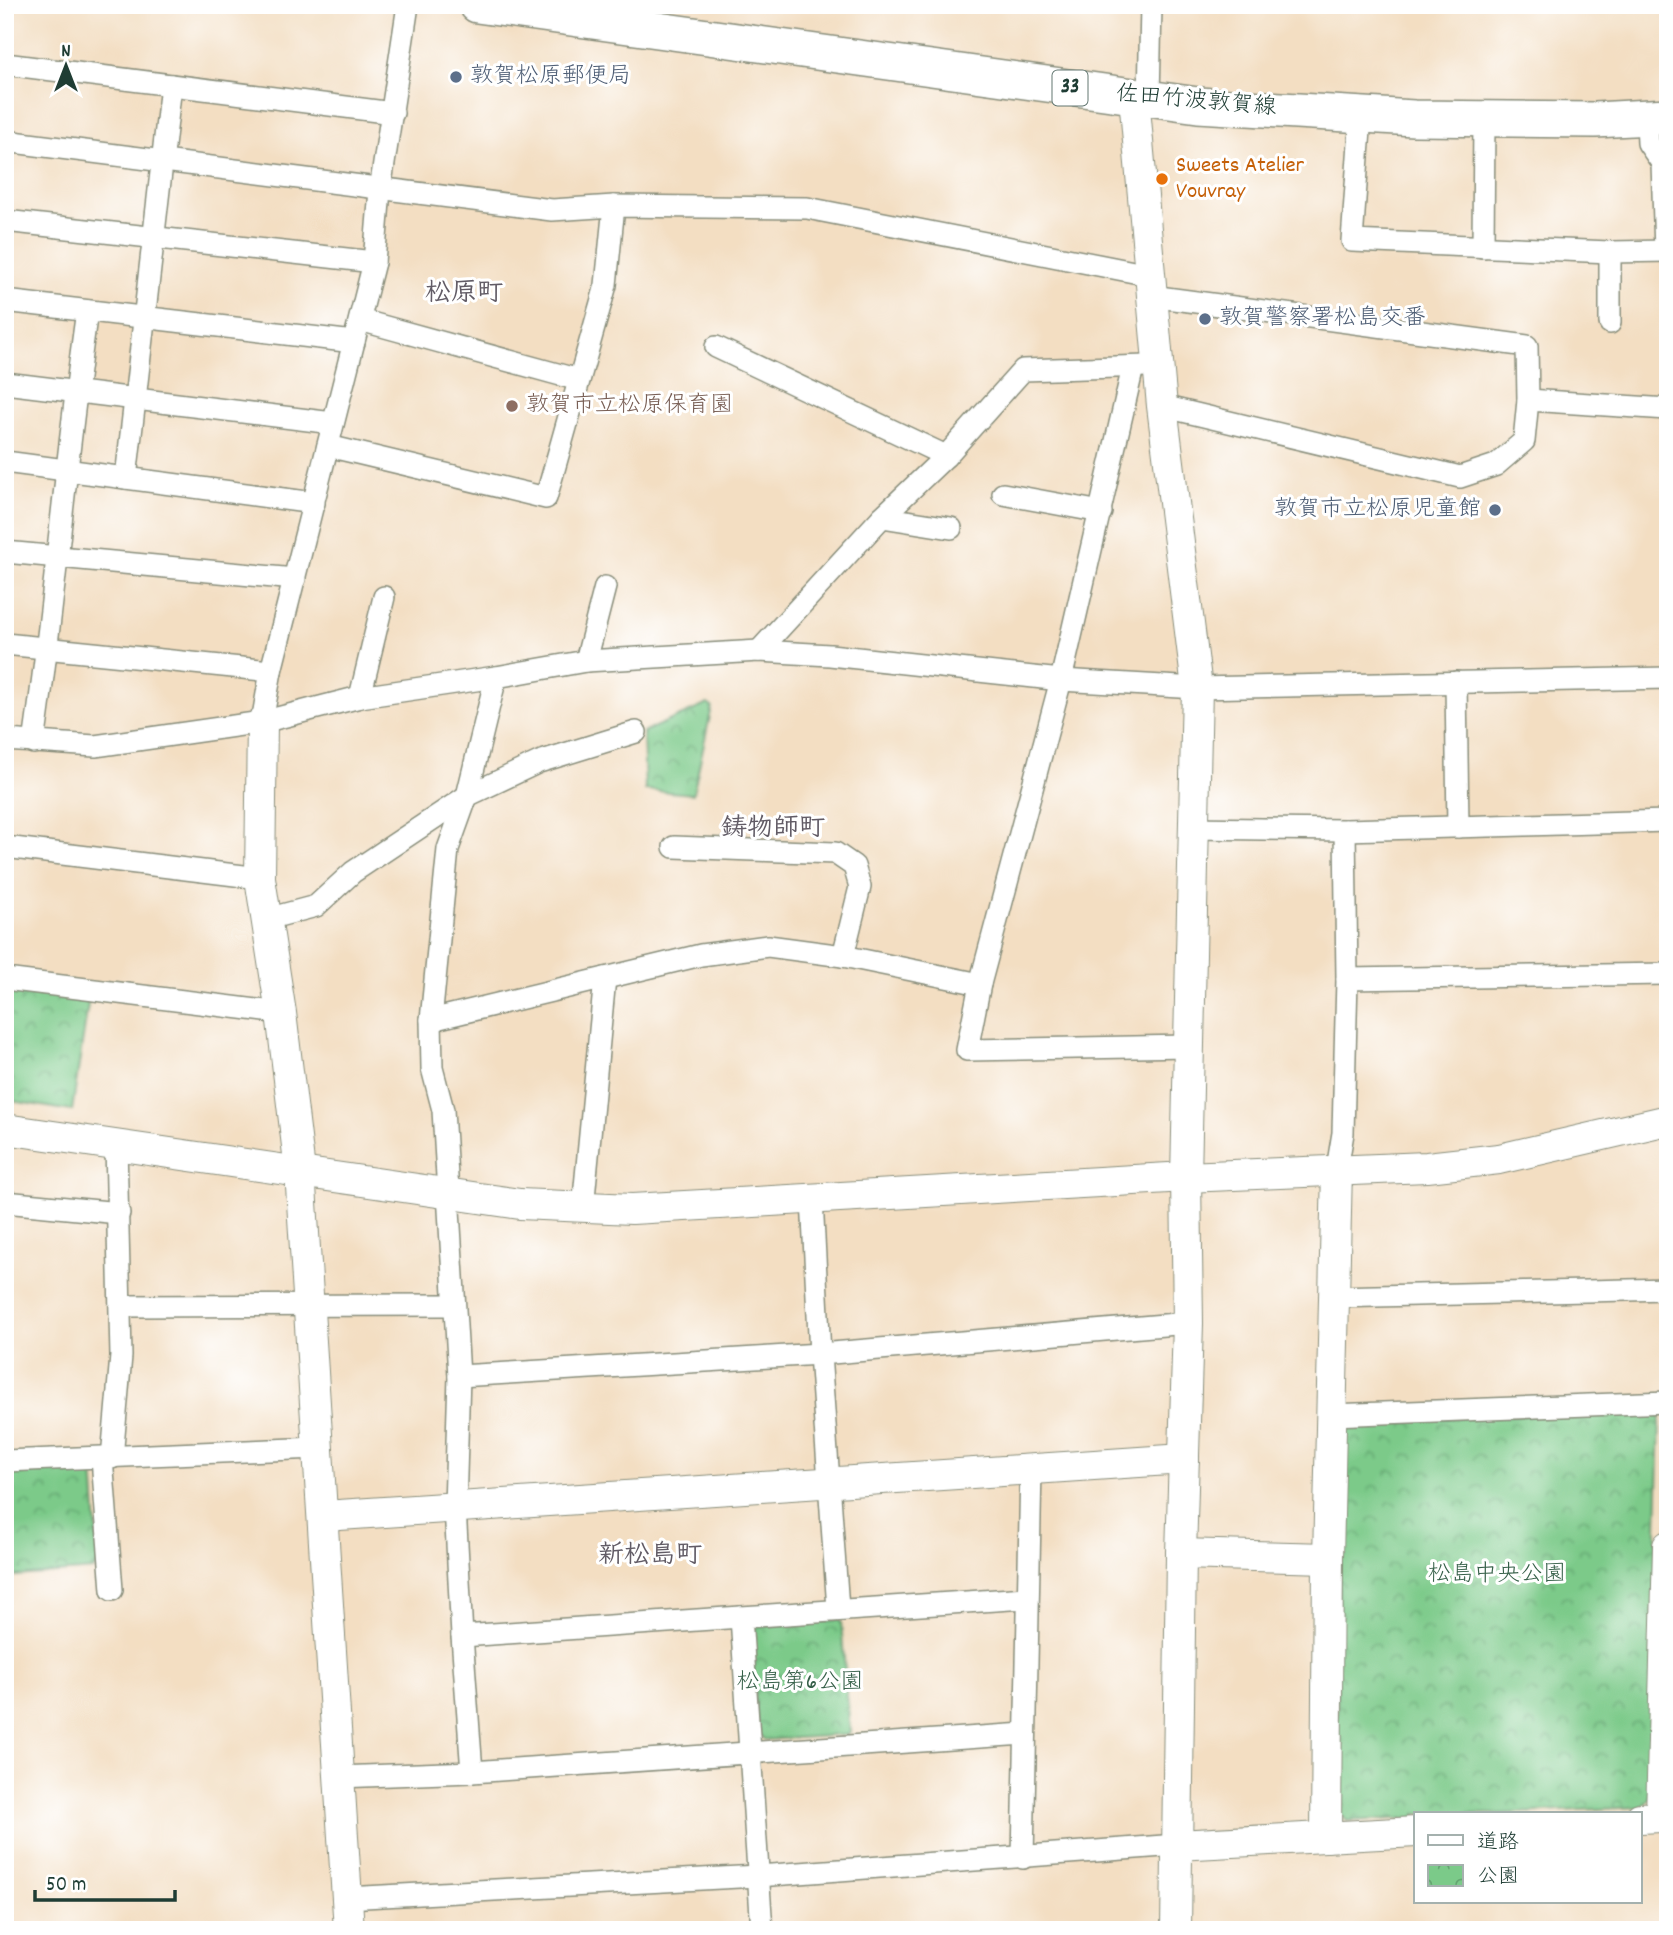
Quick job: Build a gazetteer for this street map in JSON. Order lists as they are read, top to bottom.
{
  "streets": {
    "main road": ["33", "佐田竹波敦賀線"]
  },
  "districts": ["松原町", "鋳物師町", "新松島町"],
  "parks": ["松島中央公園", "松島第6公園"],
  "places": [
    "敦賀松原郵便局",
    "Sweets Atelier Vouvray",
    "敦賀警察署松島交番",
    "敦賀市立松原保育園",
    "敦賀市立松原児童館"
  ],
  "legend": ["道路", "公園"],
  "scale_bar": "50 m",
  "north": "top"
}
